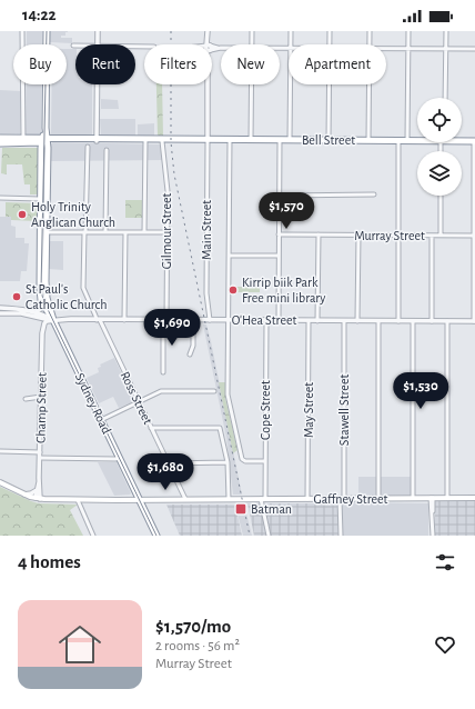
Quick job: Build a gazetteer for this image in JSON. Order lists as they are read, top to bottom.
{
  "streets": {
    "highway": ["Bell Street", "Sydney Road"],
    "main road": ["Gaffney Street"],
    "street": [
      "Main Street",
      "Gilmour Street",
      "Murray Street",
      "O'Hea Street",
      "Ross Street",
      "Champ Street",
      "Cope Street",
      "May Street",
      "Stawell Street"
    ]
  },
  "crossings": [
    ["Bell Street", "Main Street"],
    ["Bell Street", "Gilmour Street"],
    ["Bell Street", "Sydney Road"],
    ["Main Street", "O'Hea Street"],
    ["Gilmour Street", "O'Hea Street"],
    ["O'Hea Street", "Ross Street"],
    ["O'Hea Street", "Sydney Road"],
    ["O'Hea Street", "Cope Street"],
    ["O'Hea Street", "May Street"],
    ["O'Hea Street", "Stawell Street"],
    ["Ross Street", "Gaffney Street"],
    ["Sydney Road", "Gaffney Street"],
    ["Champ Street", "Gaffney Street"],
    ["Cope Street", "Gaffney Street"],
    ["May Street", "Gaffney Street"],
    ["Stawell Street", "Gaffney Street"]
  ],
  "places": {
    "other": ["Holy Trinity Anglican Church", "Kirrip biik Park Free mini library", "St Paul's Catholic Church"],
    "transit": ["Batman"]
  },
  "page": {
    "status": "14:22",
    "chip": [
      "Buy",
      "Rent",
      "Filters",
      "New",
      "Apartment"
    ],
    "price": [
      "$1,570",
      "$1,690",
      "$1,530",
      "$1,680"
    ],
    "heading": "4 homes",
    "list": [
      {
        "name": "$1,570/mo",
        "note": "2 rooms · 56 m² · Murray Street"
      }
    ]
  }
}
